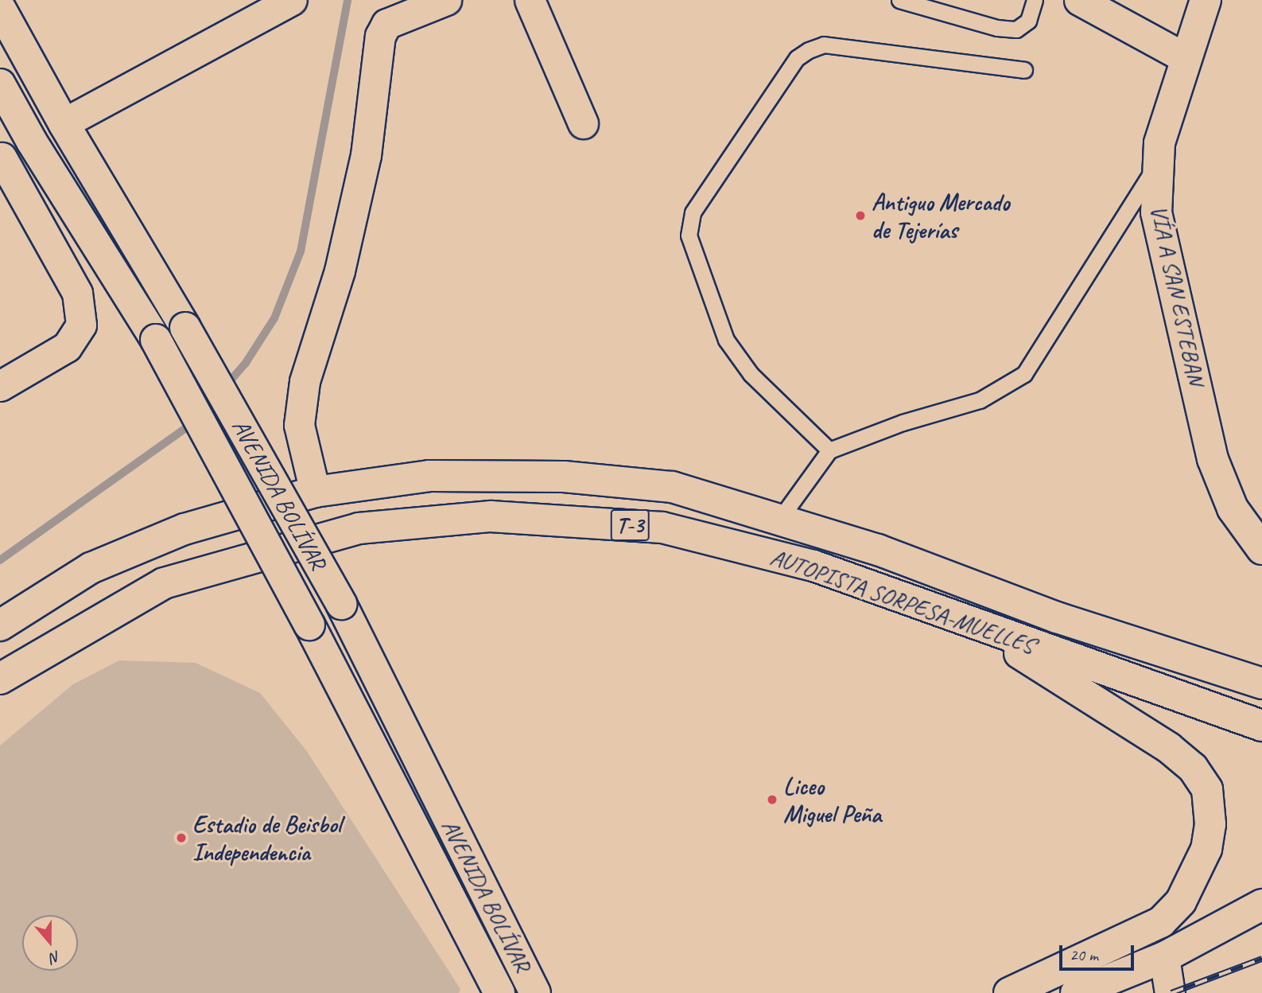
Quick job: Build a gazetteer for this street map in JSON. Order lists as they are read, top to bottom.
{
  "streets": {
    "main road": [
      "VÍA A SAN ESTEBAN",
      "AVENIDA BOLÍVAR",
      "T-3",
      "AUTOPISTA SORPESA-MUELLES"
    ]
  },
  "places": ["Antiguo Mercado de Tejerías", "Liceo Miguel Peña", "Estadio de Beisbol Independencia"],
  "scale_bar": "20 m",
  "north": "bottom"
}
